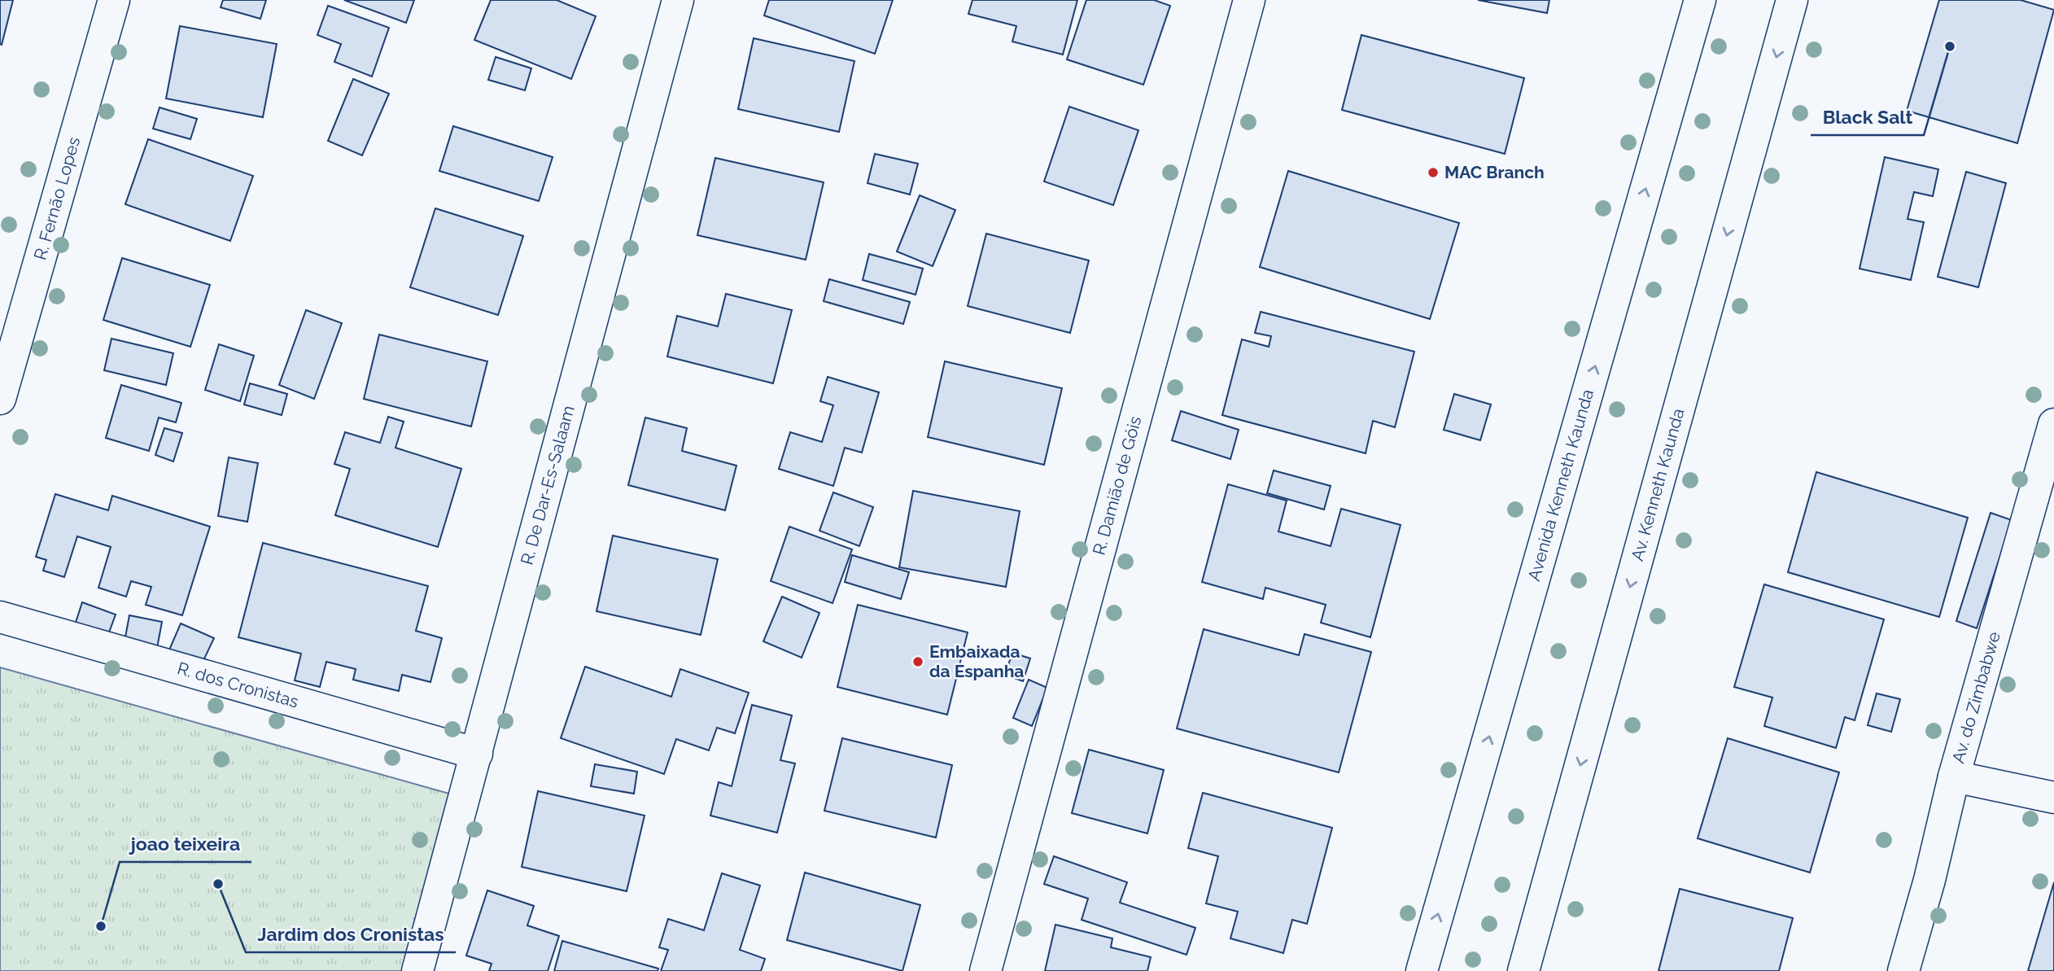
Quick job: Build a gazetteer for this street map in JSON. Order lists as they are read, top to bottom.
{
  "streets": {
    "street": [
      "R. Fernão Lopes",
      "R. Damião de Góis",
      "Avenida Kenneth Kaunda",
      "Av. Kenneth Kaunda",
      "R. De Dar-Es-Salaam",
      "R. dos Cronistas",
      "Av. do Zimbabwe"
    ]
  },
  "crossings": [
    ["R. De Dar-Es-Salaam", "R. dos Cronistas"]
  ],
  "one_way": ["Avenida Kenneth Kaunda", "Av. Kenneth Kaunda"],
  "places": [
    "Black Salt",
    "MAC Branch",
    "Embaixada da Espanha",
    "Jardim dos Cronistas",
    "joao teixeira"
  ]
}
